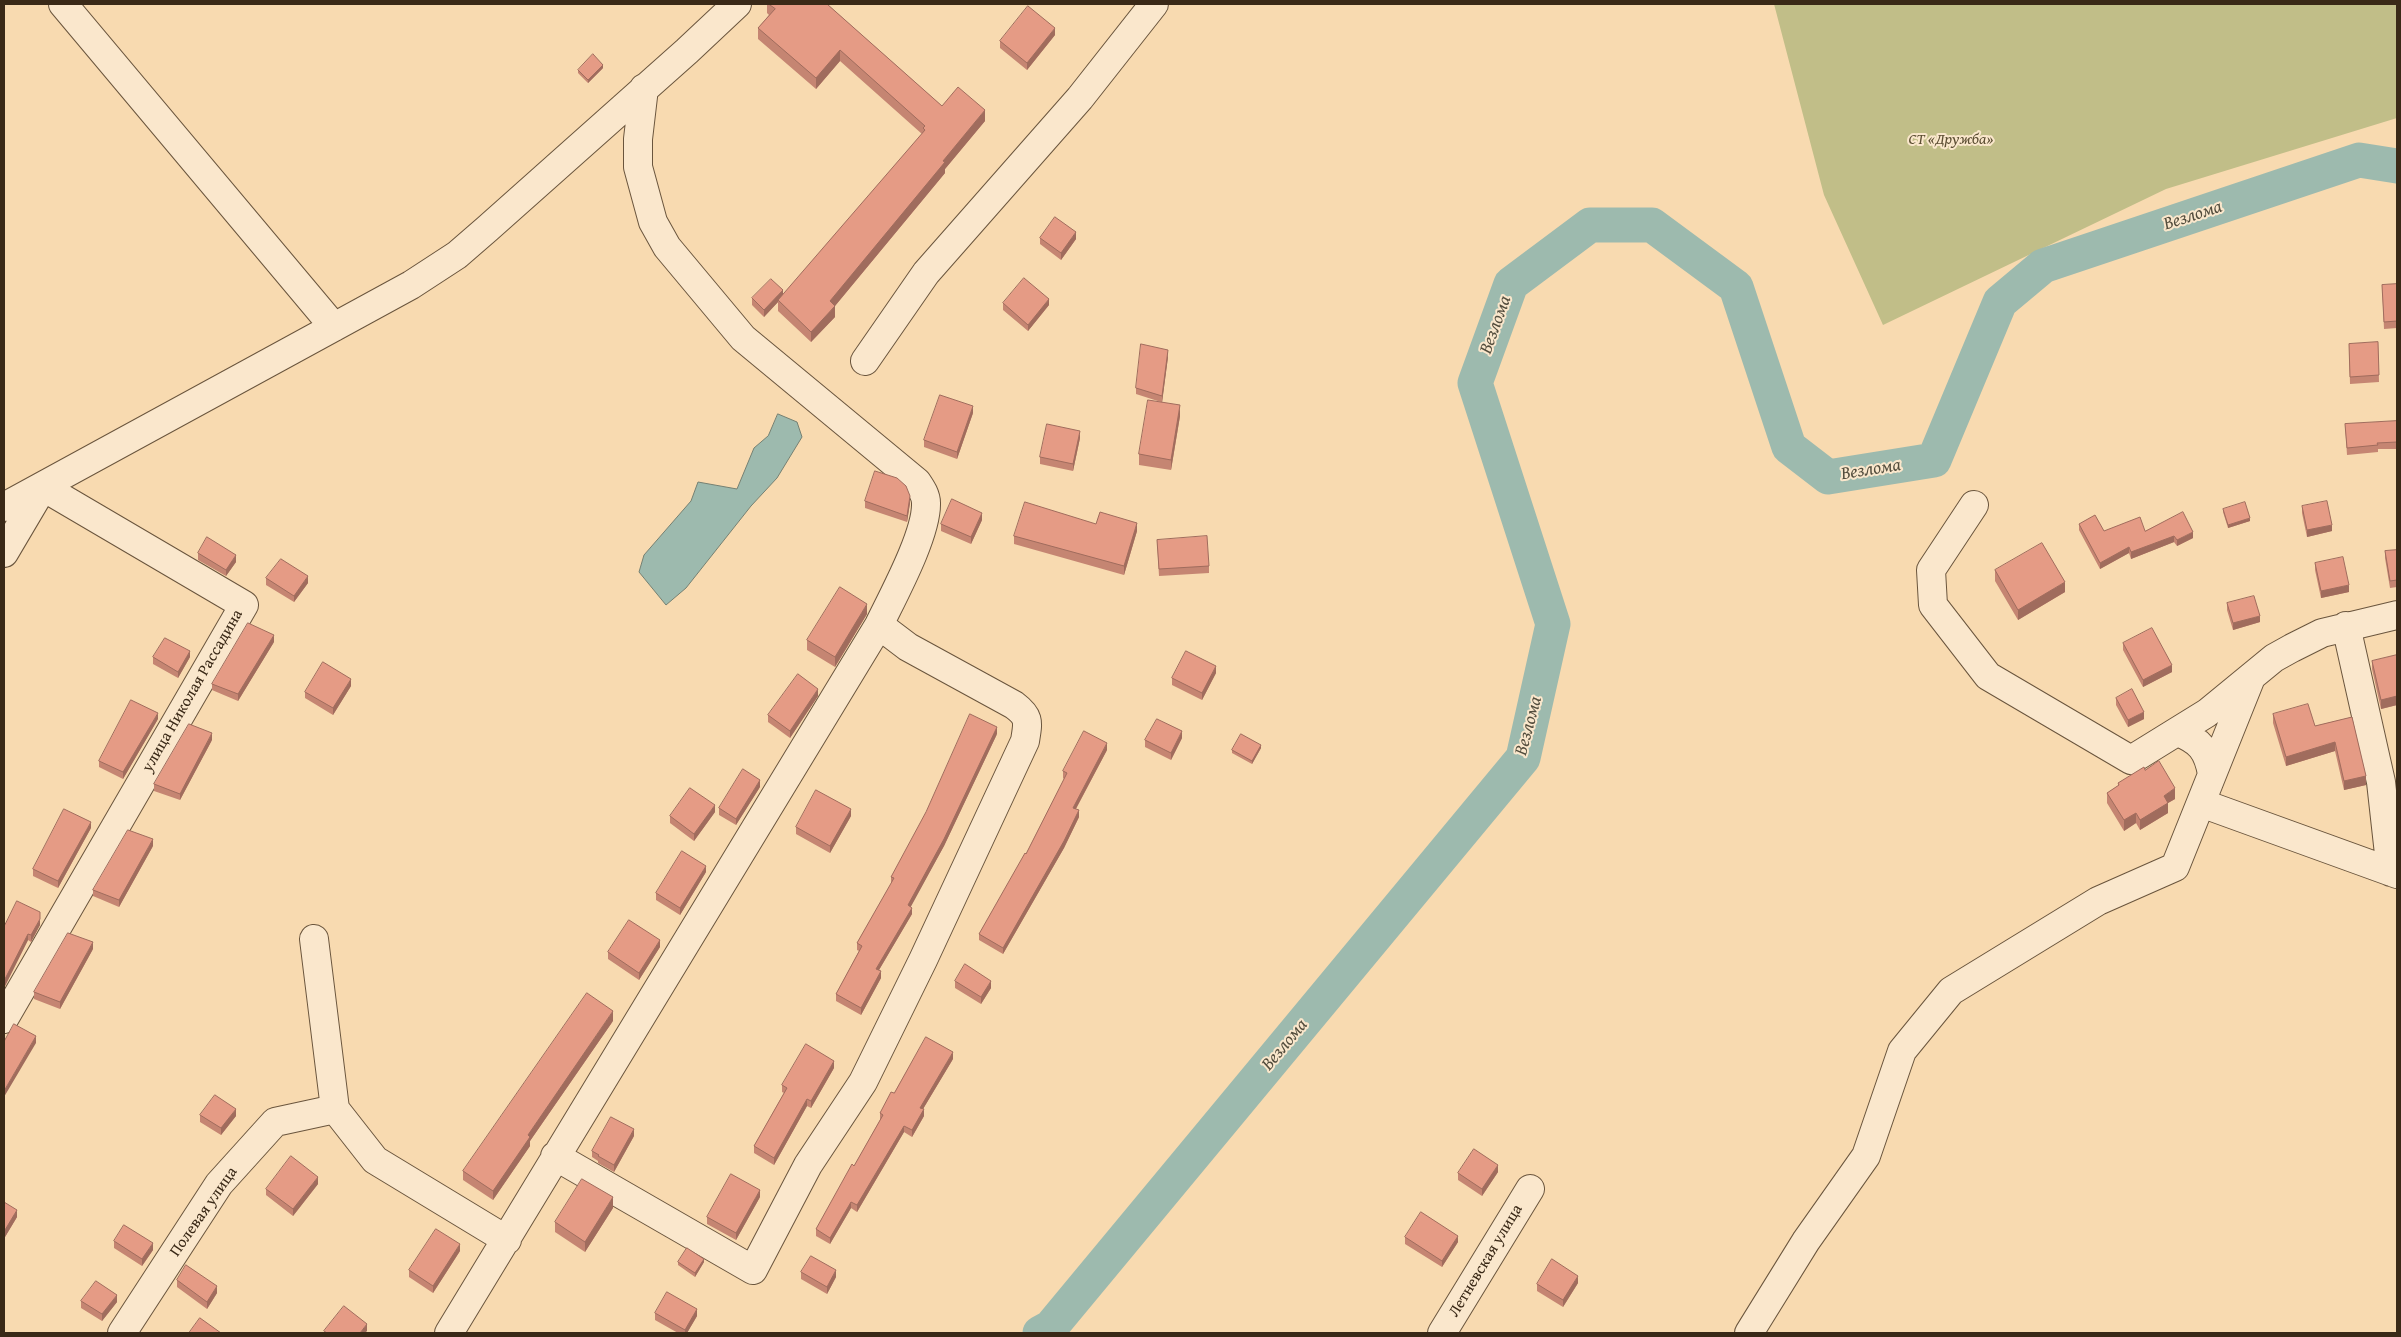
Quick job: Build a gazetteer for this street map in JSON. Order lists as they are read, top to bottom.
{
  "streets": {
    "street": ["улица Николая Рассадина", "Полевая улица", "Летневская улица"]
  },
  "water": ["Везлома"],
  "parks": ["СТ «Дружба»"]
}
